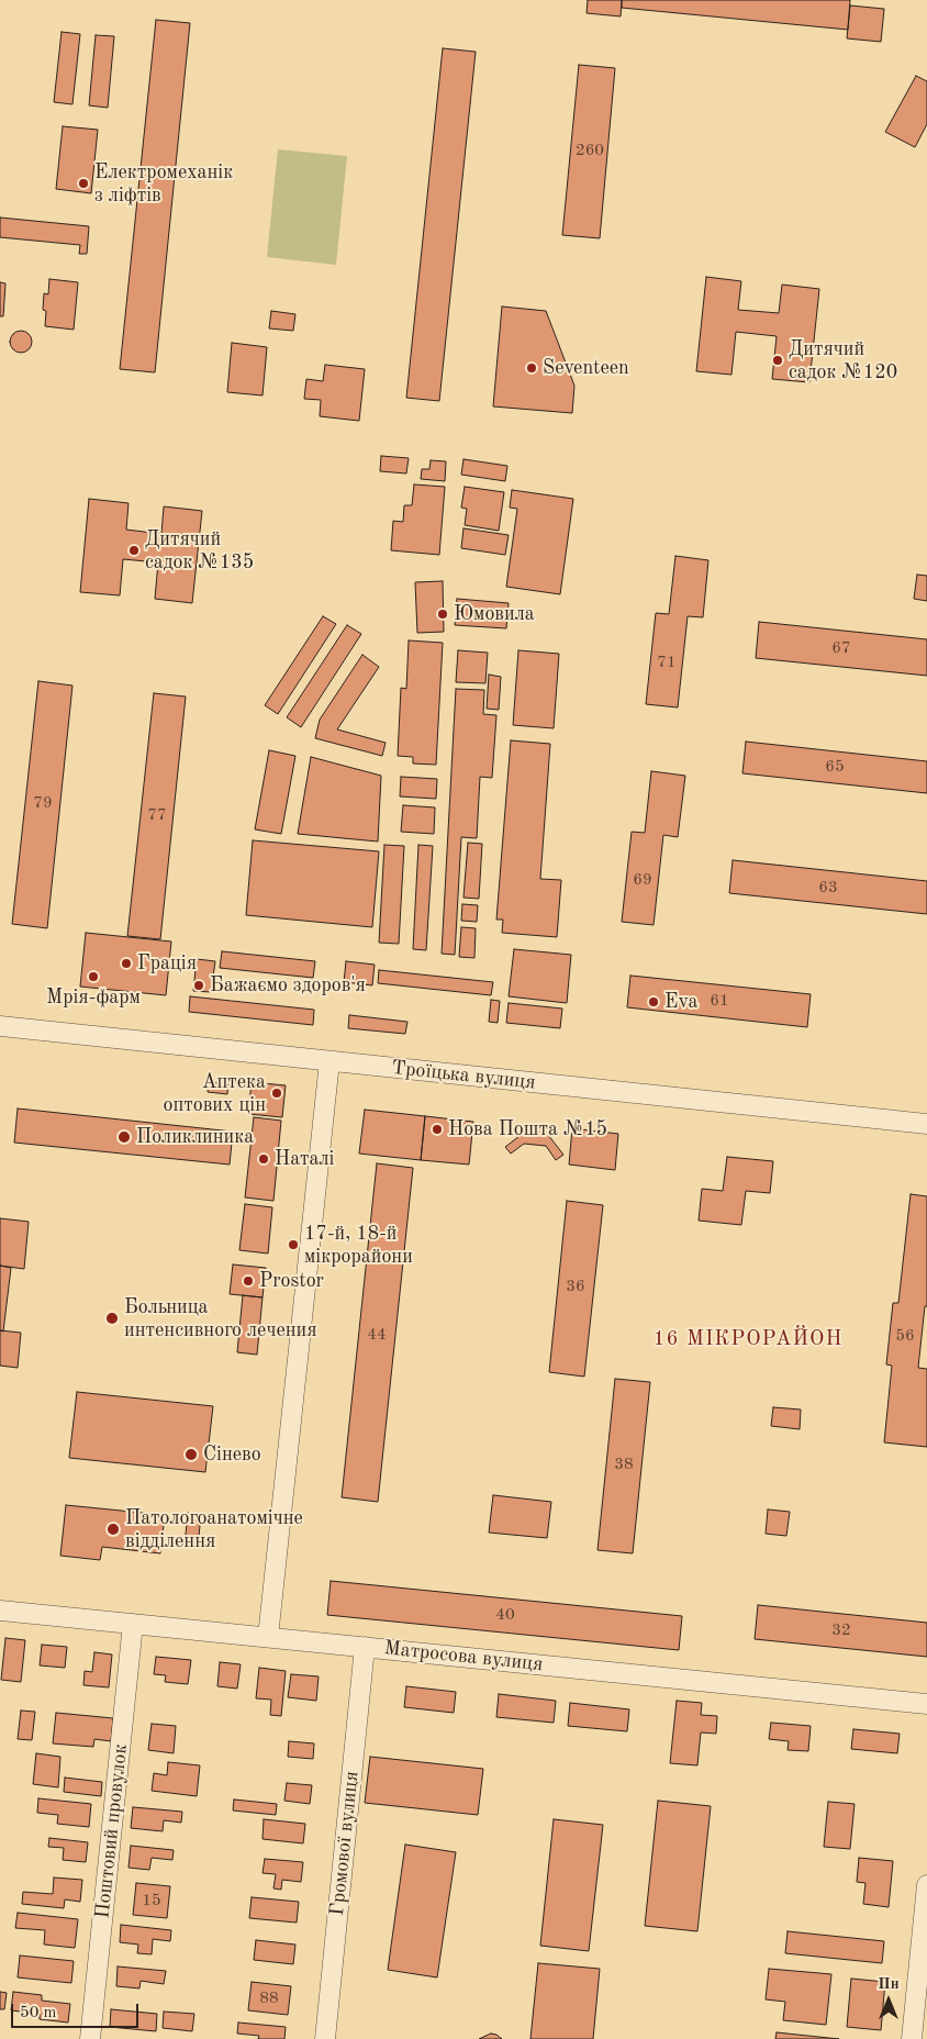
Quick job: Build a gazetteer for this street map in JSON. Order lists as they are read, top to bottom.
{
  "streets": {
    "street": [
      "Троїцька вулиця",
      "Матросова вулиця",
      "Поштовий провулок",
      "Громової вулиця"
    ]
  },
  "crossings": [
    ["Матросова вулиця", "Поштовий провулок"],
    ["Матросова вулиця", "Громової вулиця"]
  ],
  "districts": ["16 МІКРОРАЙОН"],
  "places": [
    "Електромеханік з ліфтів",
    "Дитячий садок №120",
    "Seventeen",
    "Дитячий садок №135",
    "Юмовила",
    "Грація",
    "Мрія-фарм",
    "Бажаємо здоров'я",
    "Eva",
    "Аптека оптових цін",
    "Нова Пошта №15",
    "Поликлиника",
    "Наталі",
    "17-й, 18-й мікрорайони",
    "Prostor",
    "Больница интенсивного лечения",
    "Сінево",
    "Патологоанатомічне відділення"
  ],
  "house_numbers": [
    "260",
    "67",
    "71",
    "65",
    "79",
    "77",
    "69",
    "63",
    "61",
    "36",
    "44",
    "56",
    "38",
    "40",
    "32",
    "15",
    "88"
  ],
  "scale_bar": "50 m",
  "north": "top"
}
